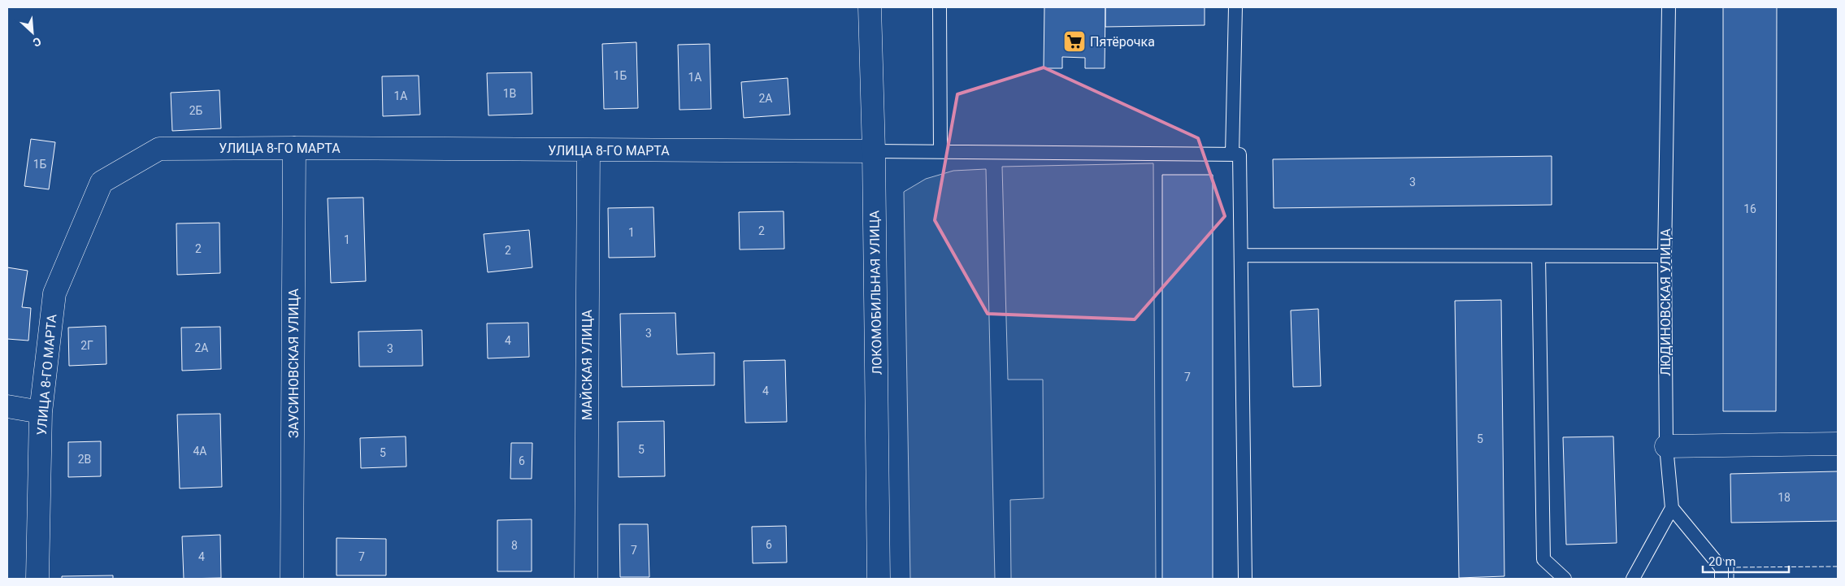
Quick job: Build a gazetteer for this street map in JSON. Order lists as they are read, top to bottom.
{
  "streets": {
    "street": [
      "УЛИЦА 8-ГО МАРТА",
      "ЛОКОМОБИЛЬНАЯ УЛИЦА",
      "ЗАУСИНОВСКАЯ УЛИЦА",
      "МАЙСКАЯ УЛИЦА"
    ],
    "lane": ["ЛЮДИНОВСКАЯ УЛИЦА"]
  },
  "crossings": [
    ["УЛИЦА 8-ГО МАРТА", "ЛОКОМОБИЛЬНАЯ УЛИЦА"],
    ["УЛИЦА 8-ГО МАРТА", "ЗАУСИНОВСКАЯ УЛИЦА"],
    ["УЛИЦА 8-ГО МАРТА", "МАЙСКАЯ УЛИЦА"]
  ],
  "places": {
    "supermarket": ["Пятёрочка"]
  },
  "house_numbers": [
    "1Б",
    "1А",
    "1В",
    "1А",
    "2А",
    "2Б",
    "1Б",
    "3",
    "16",
    "2",
    "1",
    "1",
    "2",
    "2",
    "3",
    "4",
    "2Г",
    "2А",
    "3",
    "7",
    "4",
    "5",
    "5",
    "4А",
    "5",
    "2В",
    "6",
    "18",
    "6",
    "8",
    "7",
    "4",
    "7"
  ],
  "scale_bar": "20 m",
  "north": "bottom right"
}
